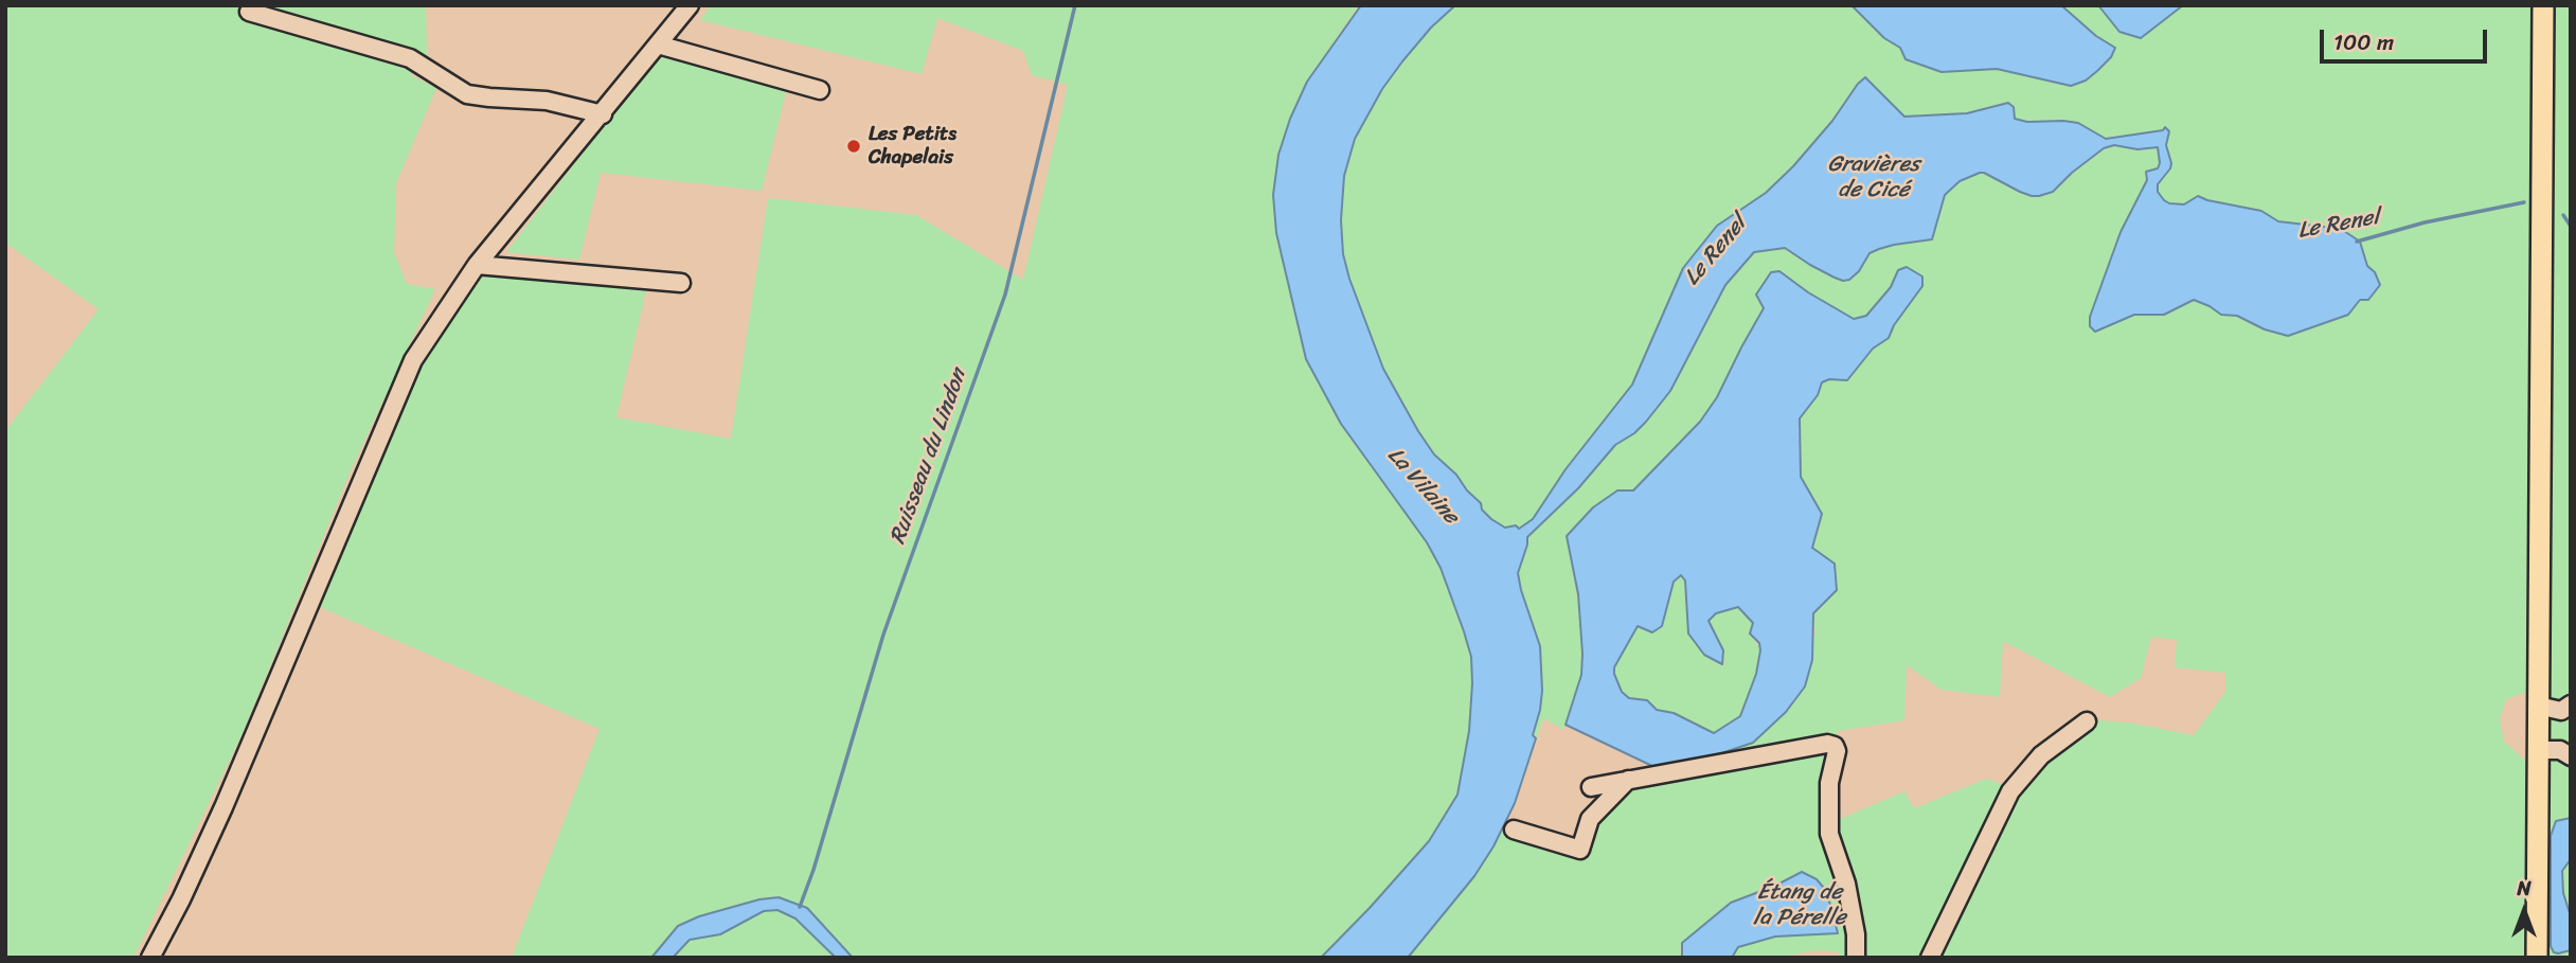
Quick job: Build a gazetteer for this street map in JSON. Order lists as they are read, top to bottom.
{
  "water": [
    "Gravières de Cicé",
    "Le Renel",
    "Ruisseau du Lindon",
    "La Vilaine",
    "Étang de la Pérelle"
  ],
  "places": ["Les Petits Chapelais"],
  "scale_bar": "100 m",
  "north": "top"
}
